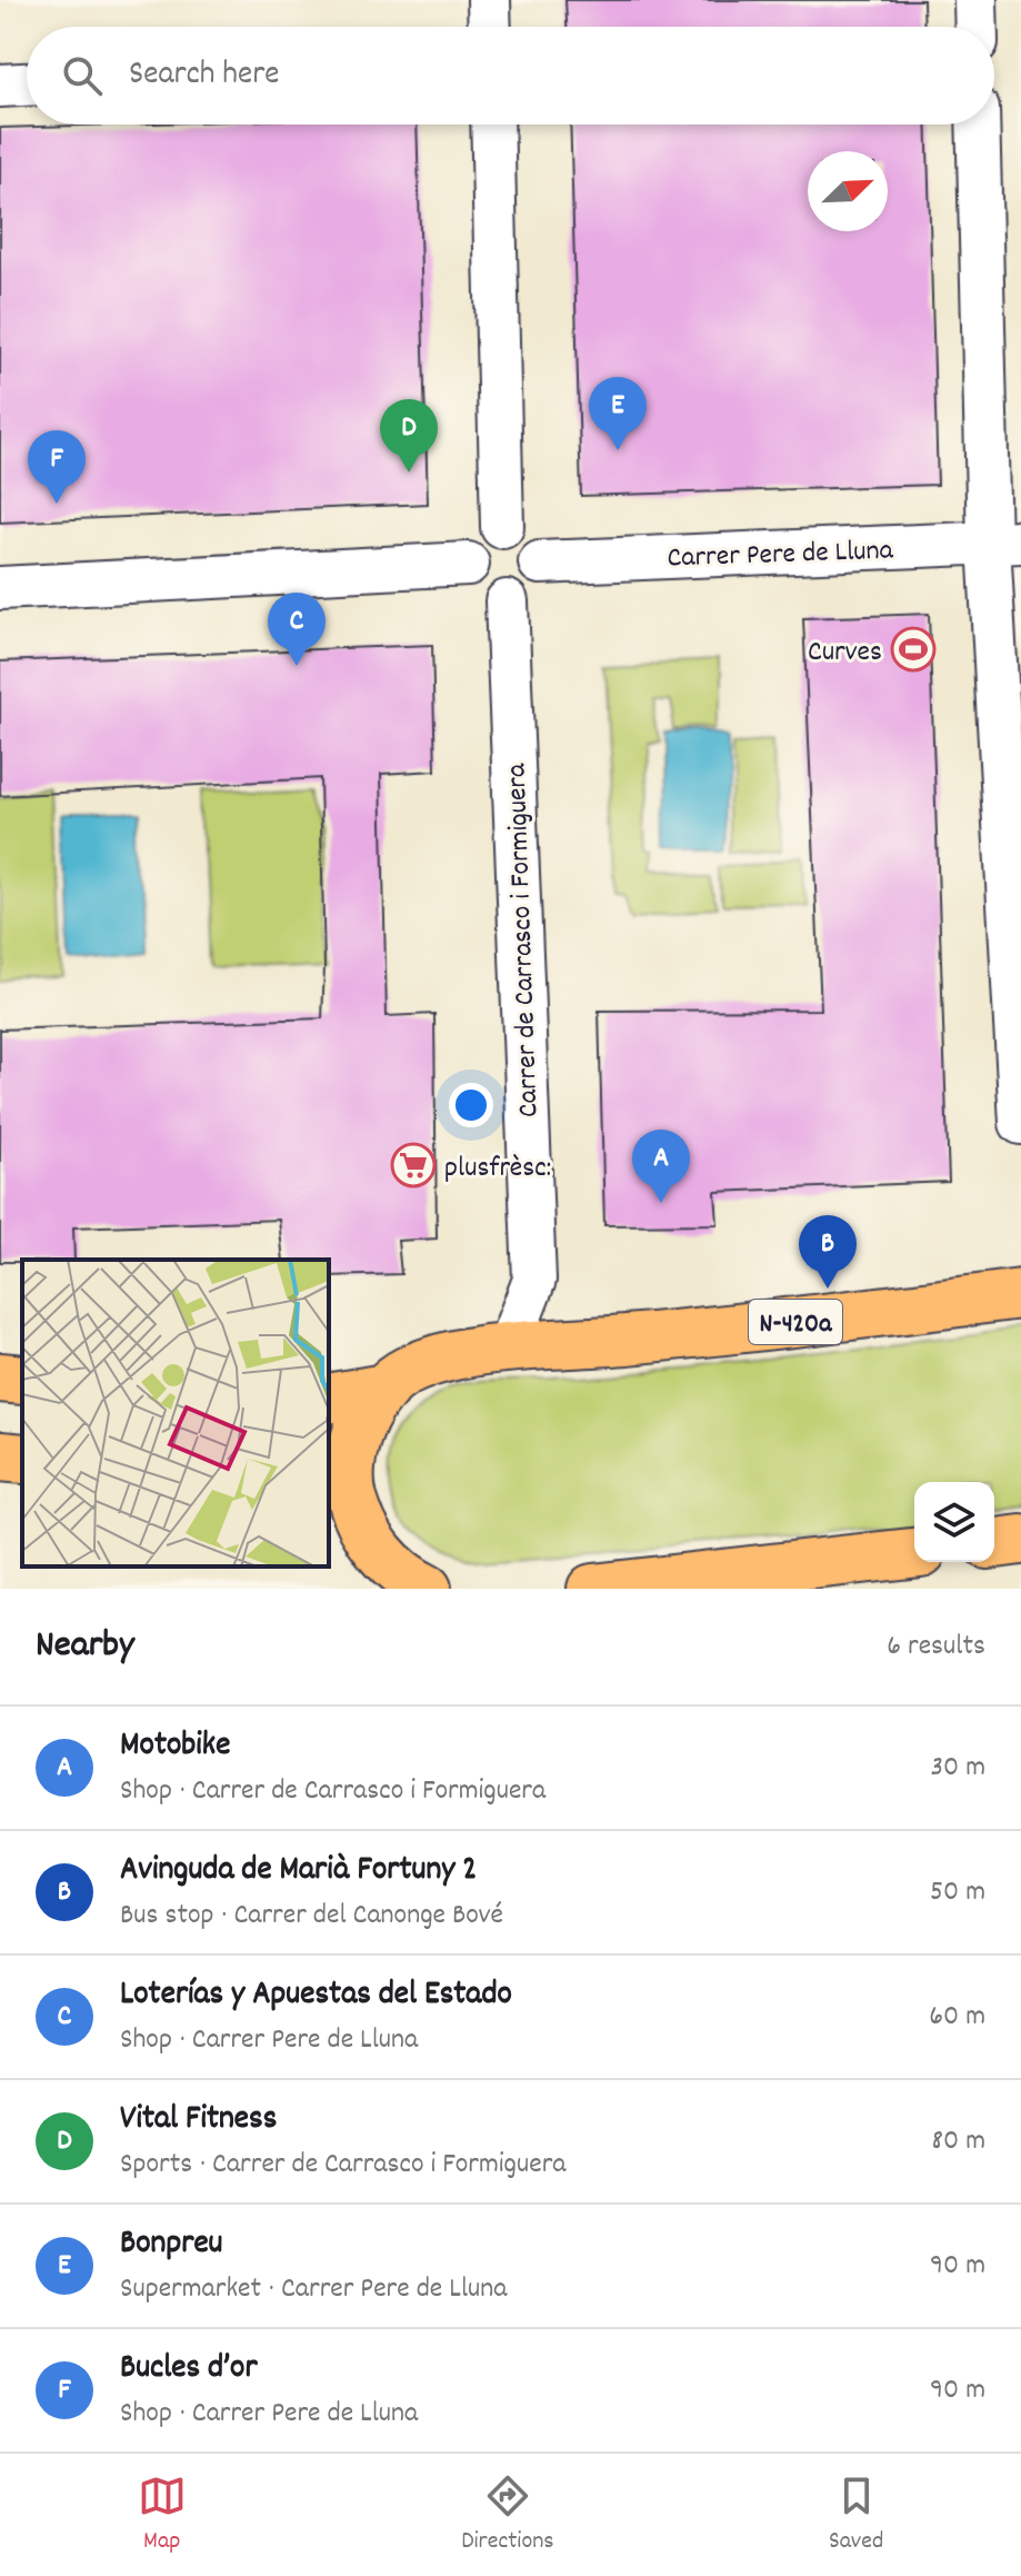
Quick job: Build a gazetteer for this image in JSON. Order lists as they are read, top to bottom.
{
  "streets": {
    "main road": ["N-420a"],
    "street": ["Carrer Pere de Lluna", "Carrer de Carrasco i Formiguera"]
  },
  "crossings": [
    ["Carrer Pere de Lluna", "Carrer de Carrasco i Formiguera"],
    ["Carrer de Carrasco i Formiguera", "N-420a"]
  ],
  "places": {
    "sports": ["Curves"],
    "supermarket": ["plusfrèsc:"]
  },
  "north": "top right",
  "page": {
    "search": "Search here",
    "pins": [
      "E",
      "D",
      "F",
      "C",
      "A",
      "B"
    ],
    "heading": ["Nearby", "6 results"],
    "list": [
      {
        "mark": "A",
        "name": "Motobike",
        "note": "Shop · Carrer de Carrasco i Formiguera",
        "value": "30 m"
      },
      {
        "mark": "B",
        "name": "Avinguda de Marià Fortuny 2",
        "note": "Bus stop · Carrer del Canonge Bové",
        "value": "50 m"
      },
      {
        "mark": "C",
        "name": "Loterías y Apuestas del Estado",
        "note": "Shop · Carrer Pere de Lluna",
        "value": "60 m"
      },
      {
        "mark": "D",
        "name": "Vital Fitness",
        "note": "Sports · Carrer de Carrasco i Formiguera",
        "value": "80 m"
      },
      {
        "mark": "E",
        "name": "Bonpreu",
        "note": "Supermarket · Carrer Pere de Lluna",
        "value": "90 m"
      },
      {
        "mark": "F",
        "name": "Bucles d’or",
        "note": "Shop · Carrer Pere de Lluna",
        "value": "90 m"
      }
    ],
    "nav": ["Map", "Directions", "Saved"]
  }
}
